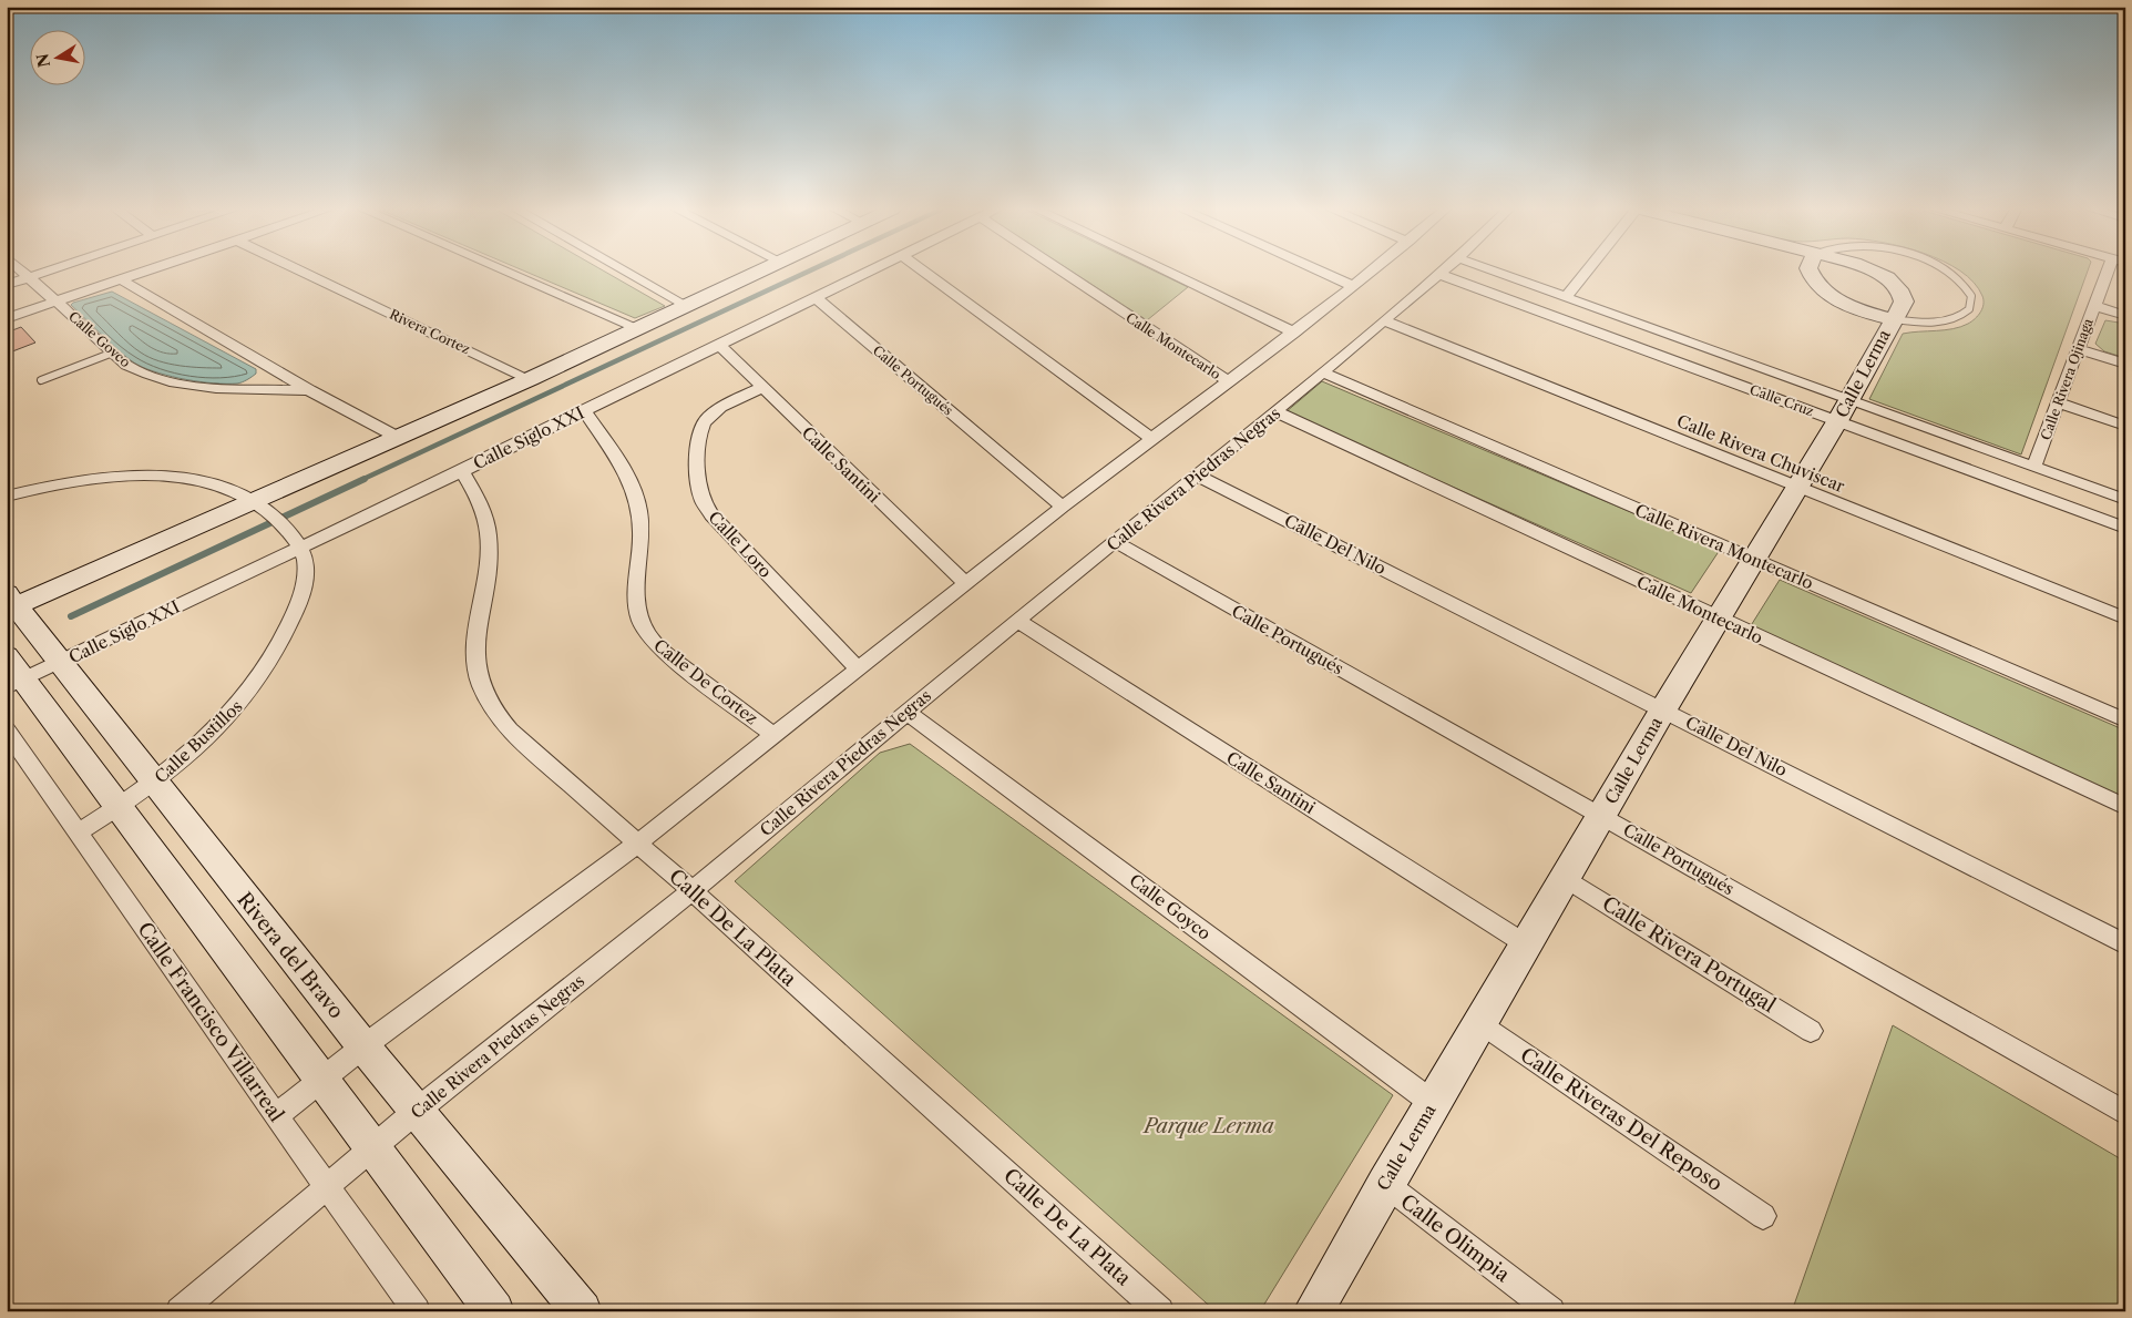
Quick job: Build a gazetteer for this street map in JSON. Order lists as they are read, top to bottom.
{
  "streets": {
    "street": [
      "Rivera Cortez",
      "Calle Govco",
      "Calle Montecarlo",
      "Calle Lerma",
      "Calle Rivera Ojinaga",
      "Calle Portugués",
      "Calle Cruz",
      "Calle Siglo XXI",
      "Calle Rivera Chuviscar",
      "Calle Santini",
      "Calle Rivera Piedras Negras",
      "Calle Loro",
      "Calle Del Nilo",
      "Calle Rivera Montecarlo",
      "Calle De Cortez",
      "Calle Bustillos",
      "Calle Goyco",
      "Calle De La Plata",
      "Calle Rivera Portugal",
      "Rivera del Bravo",
      "Calle Francisco Villarreal",
      "Calle Riveras Del Reposo",
      "Calle Olimpia"
    ]
  },
  "crossings": [
    ["Calle Montecarlo", "Calle Lerma"],
    ["Calle Montecarlo", "Calle Rivera Piedras Negras"],
    ["Calle Lerma", "Calle Portugués"],
    ["Calle Lerma", "Calle Cruz"],
    ["Calle Lerma", "Calle Rivera Chuviscar"],
    ["Calle Lerma", "Calle Santini"],
    ["Calle Lerma", "Calle Del Nilo"],
    ["Calle Lerma", "Calle Rivera Montecarlo"],
    ["Calle Lerma", "Calle Goyco"],
    ["Calle Lerma", "Calle Rivera Portugal"],
    ["Calle Lerma", "Calle Riveras Del Reposo"],
    ["Calle Lerma", "Calle Olimpia"],
    ["Calle Rivera Ojinaga", "Calle Cruz"],
    ["Calle Portugués", "Calle Siglo XXI"],
    ["Calle Portugués", "Calle Rivera Piedras Negras"],
    ["Calle Cruz", "Calle Rivera Piedras Negras"],
    ["Calle Siglo XXI", "Calle Santini"],
    ["Calle Siglo XXI", "Calle De Cortez"],
    ["Calle Siglo XXI", "Calle Bustillos"],
    ["Calle Siglo XXI", "Calle De La Plata"],
    ["Calle Siglo XXI", "Rivera del Bravo"],
    ["Calle Rivera Chuviscar", "Calle Rivera Piedras Negras"],
    ["Calle Santini", "Calle Rivera Piedras Negras"],
    ["Calle Santini", "Calle Loro"],
    ["Calle Rivera Piedras Negras", "Calle Del Nilo"],
    ["Calle Rivera Piedras Negras", "Calle Rivera Montecarlo"],
    ["Calle Rivera Piedras Negras", "Calle Goyco"],
    ["Calle Rivera Piedras Negras", "Calle De La Plata"],
    ["Calle Rivera Piedras Negras", "Rivera del Bravo"],
    ["Calle Rivera Piedras Negras", "Calle Francisco Villarreal"],
    ["Calle Bustillos", "Rivera del Bravo"],
    ["Calle Bustillos", "Calle Francisco Villarreal"]
  ],
  "parks": ["Parque Lerma"],
  "north": "left"
}
